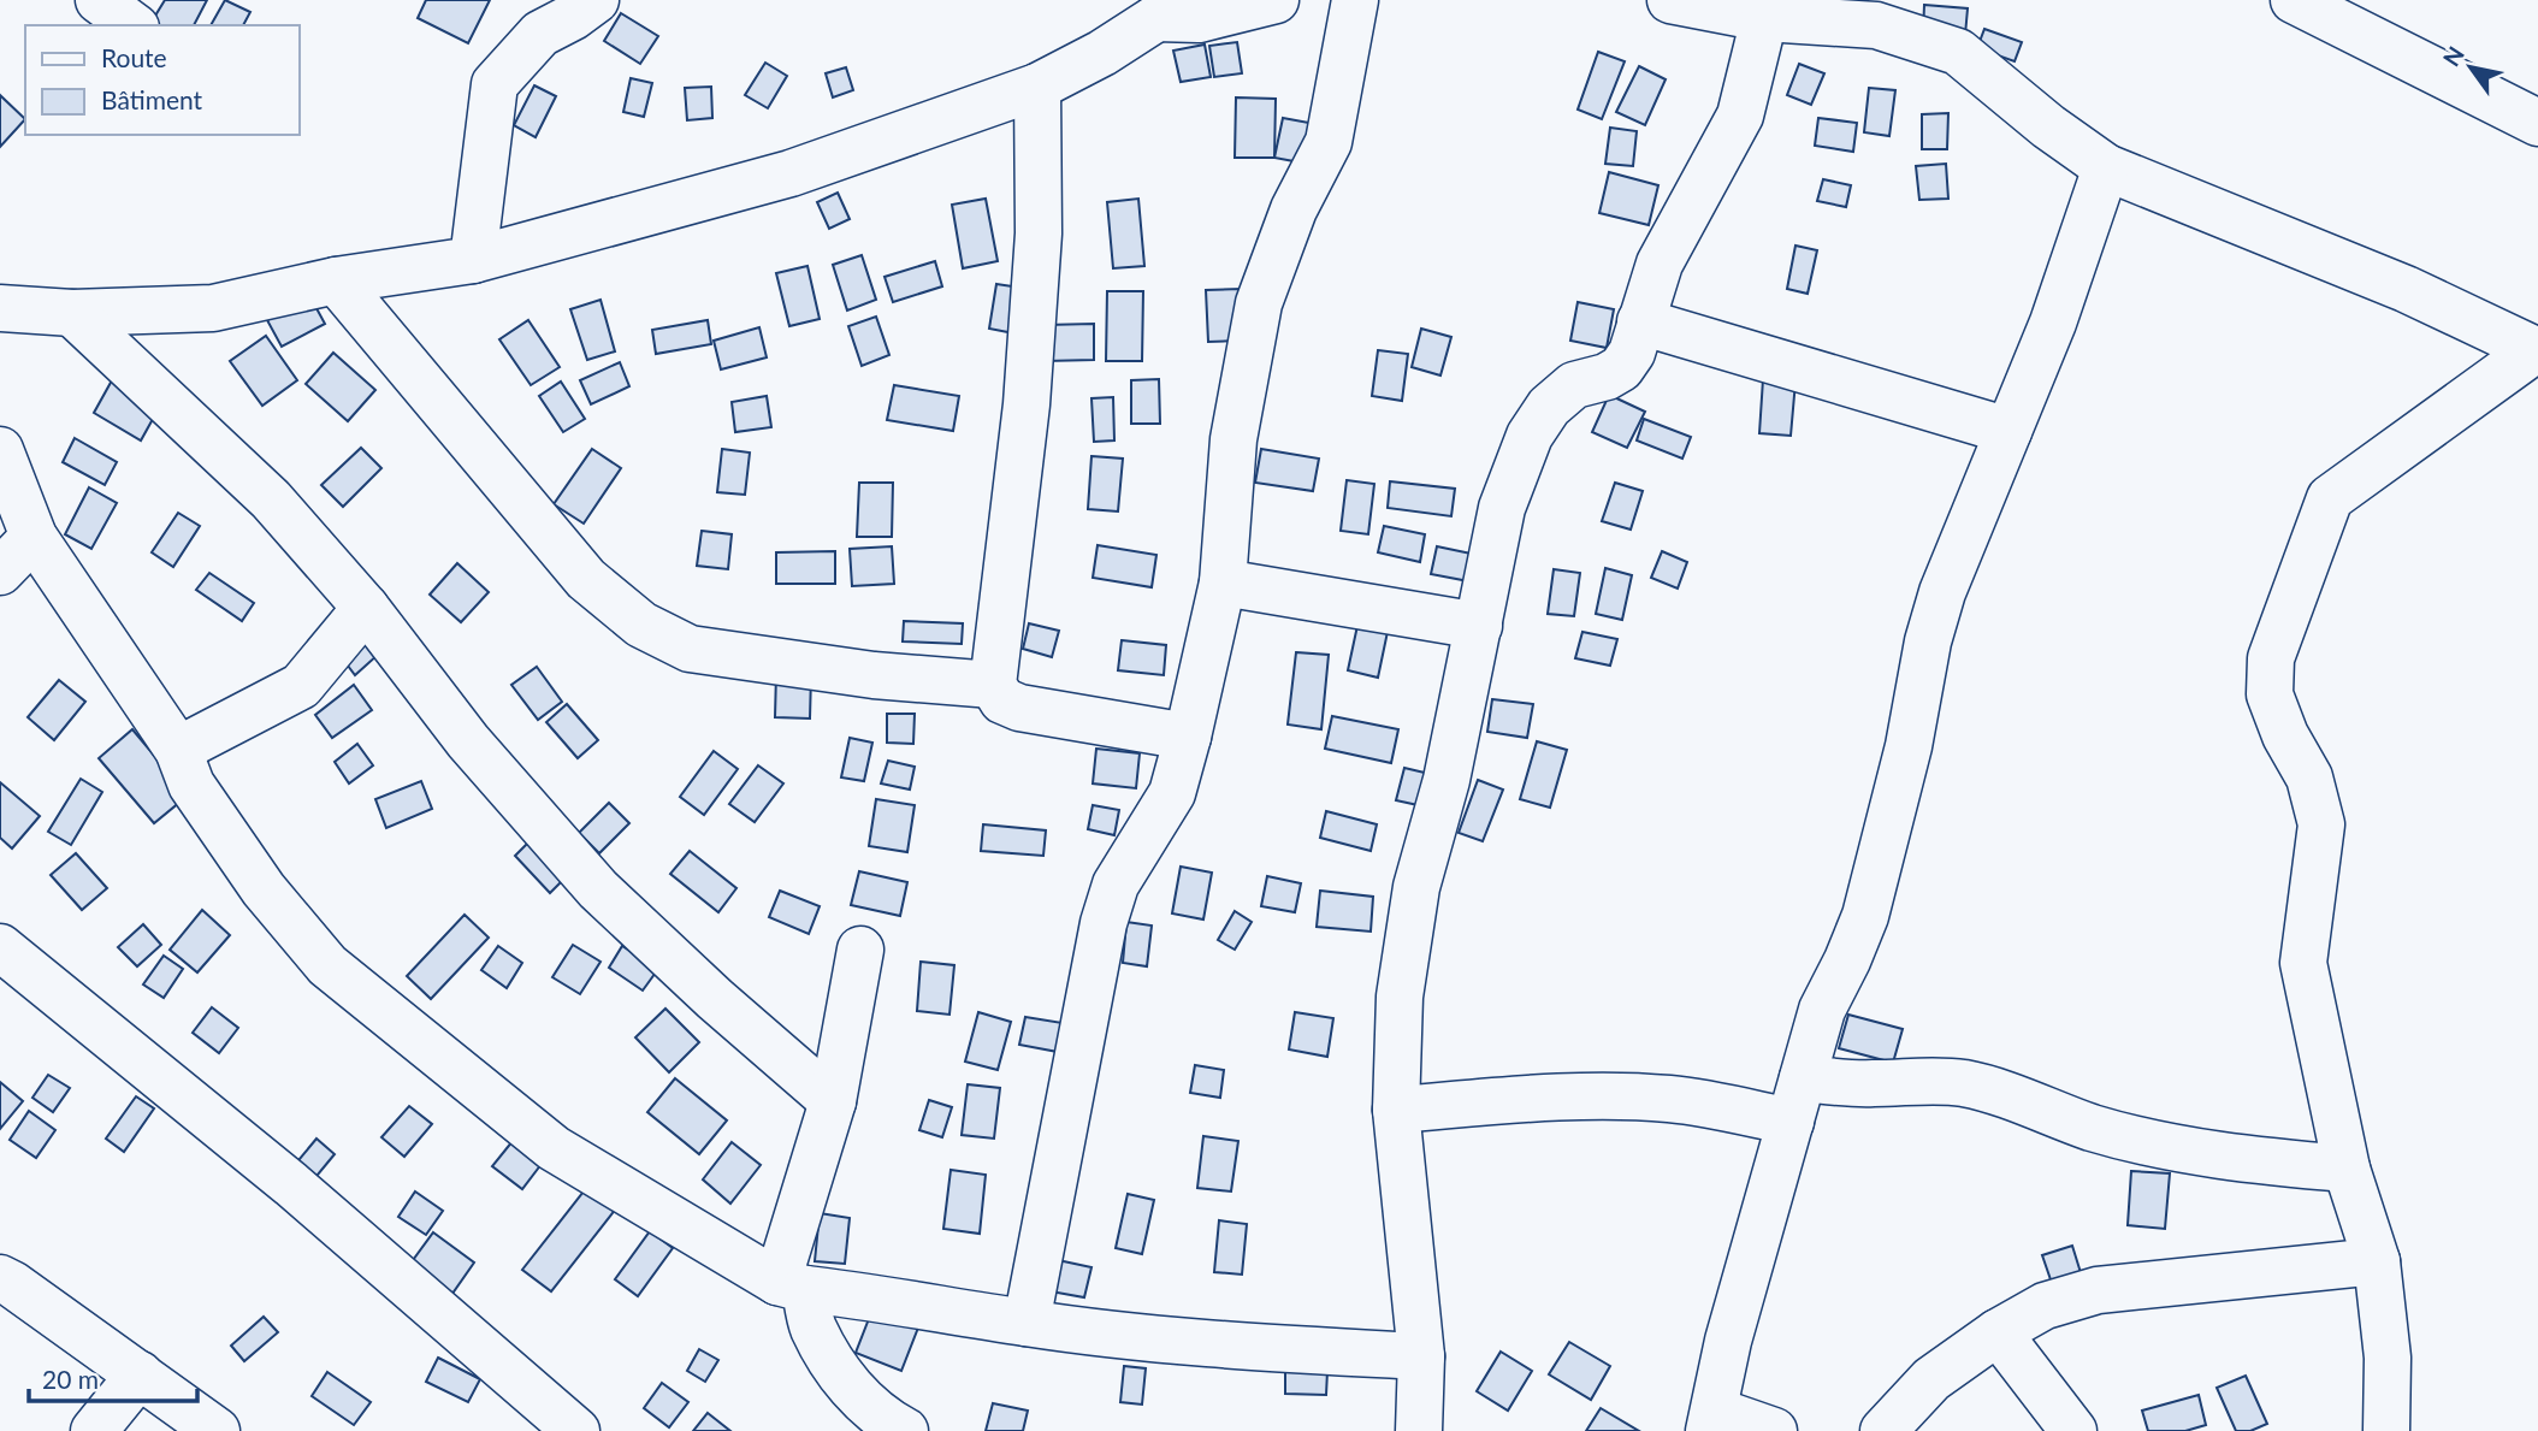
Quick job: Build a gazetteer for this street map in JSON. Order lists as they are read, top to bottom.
{
  "legend": ["Route", "Bâtiment"],
  "scale_bar": "20 m",
  "north": "top left"
}
